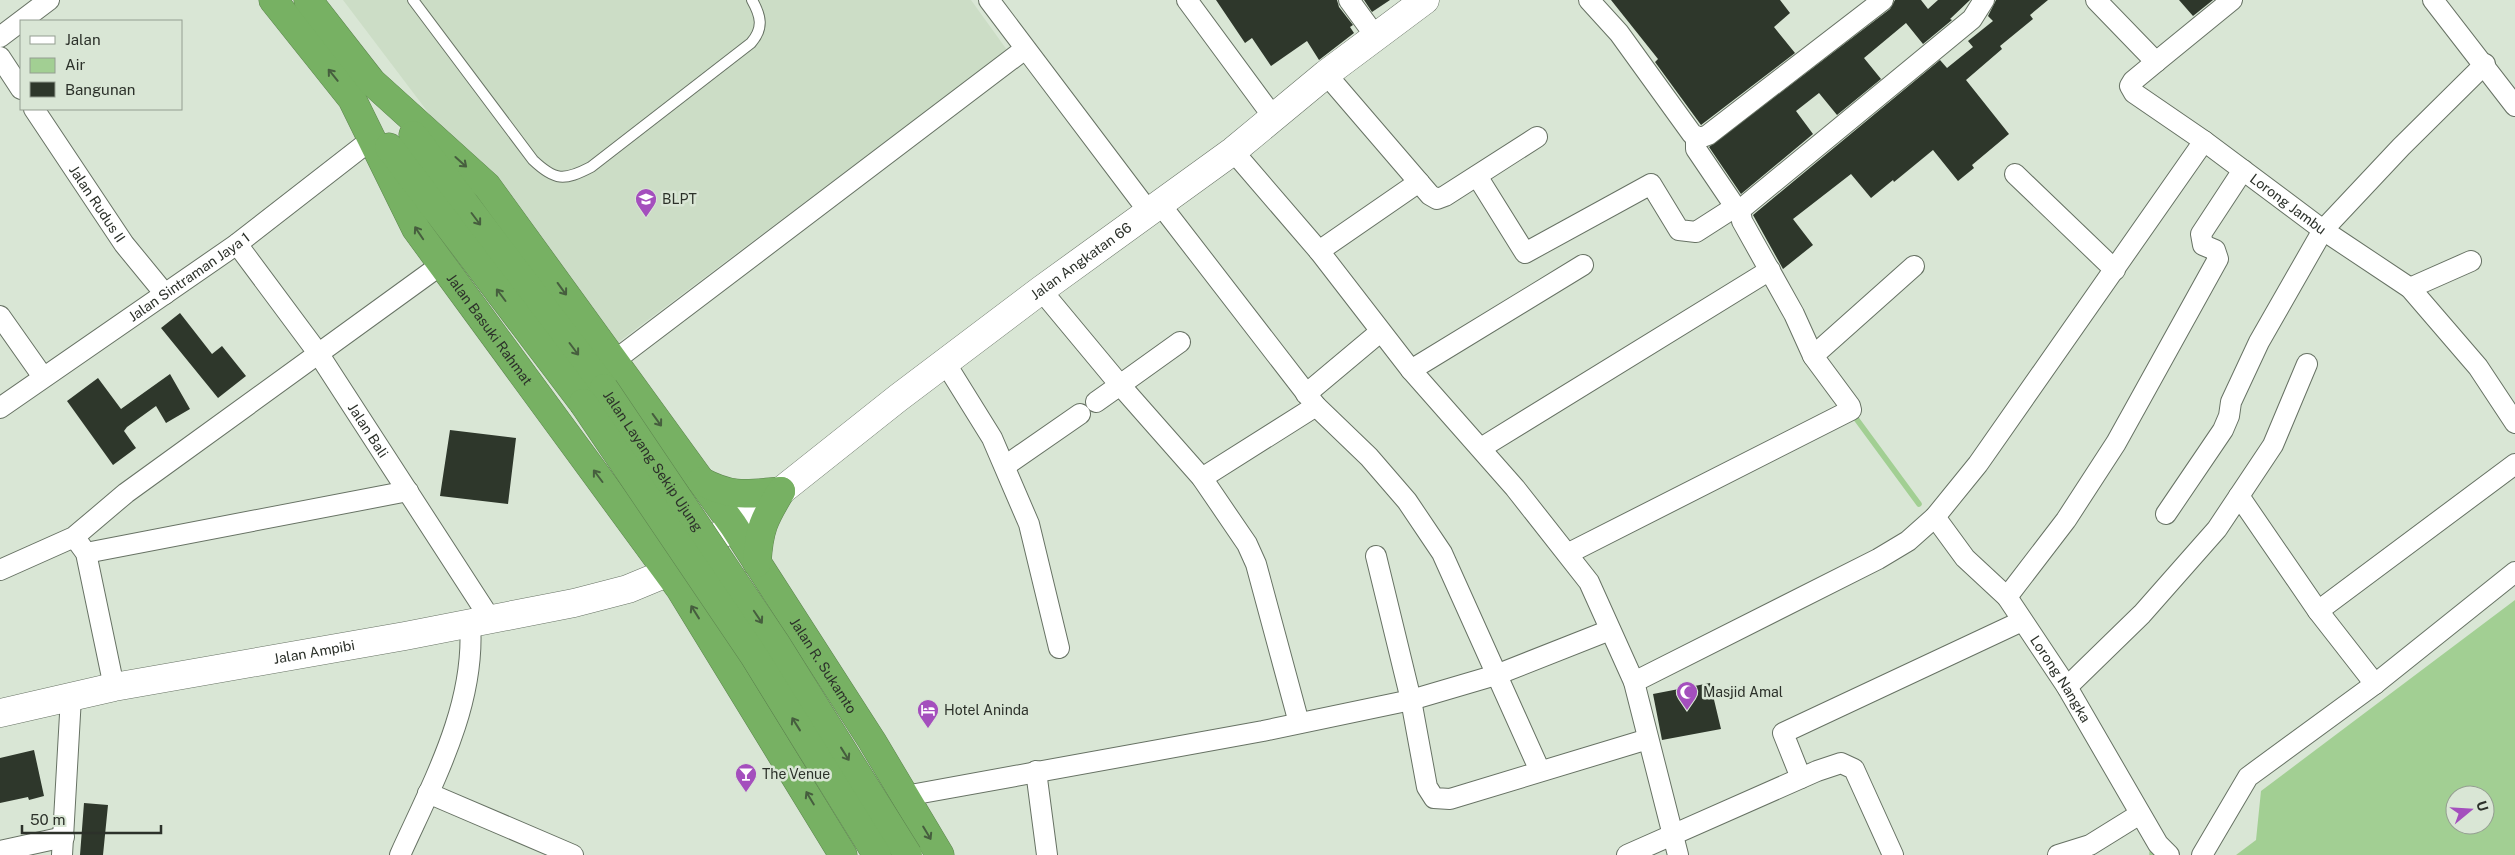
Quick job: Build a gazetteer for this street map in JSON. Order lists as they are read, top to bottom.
{
  "streets": {
    "highway": ["Jalan Basuki Rahmat", "Jalan Layang Sekip Ujung", "Jalan R. Sukamto"],
    "street": [
      "Jalan Rudus II",
      "Lorong Jambu",
      "Jalan Angkatan 66",
      "Jalan Sintraman Jaya 1",
      "Jalan Bali",
      "Jalan Ampibi",
      "Lorong Nangka"
    ]
  },
  "crossings": [
    ["Jalan Rudus II", "Jalan Sintraman Jaya 1"],
    ["Jalan Angkatan 66", "Jalan Basuki Rahmat"],
    ["Jalan Angkatan 66", "Jalan Ampibi"],
    ["Jalan Angkatan 66", "Jalan R. Sukamto"],
    ["Jalan Sintraman Jaya 1", "Jalan Basuki Rahmat"],
    ["Jalan Sintraman Jaya 1", "Jalan Bali"],
    ["Jalan Basuki Rahmat", "Jalan Layang Sekip Ujung"],
    ["Jalan Basuki Rahmat", "Jalan Ampibi"],
    ["Jalan Basuki Rahmat", "Jalan R. Sukamto"],
    ["Jalan Bali", "Jalan Ampibi"]
  ],
  "places": {
    "school or university": ["BLPT"],
    "mosque": ["Masjid Amal"],
    "hotel": ["Hotel Aninda"],
    "bar": ["The Venue"]
  },
  "legend": ["Jalan", "Air", "Bangunan"],
  "scale_bar": "50 m",
  "north": "right"
}
